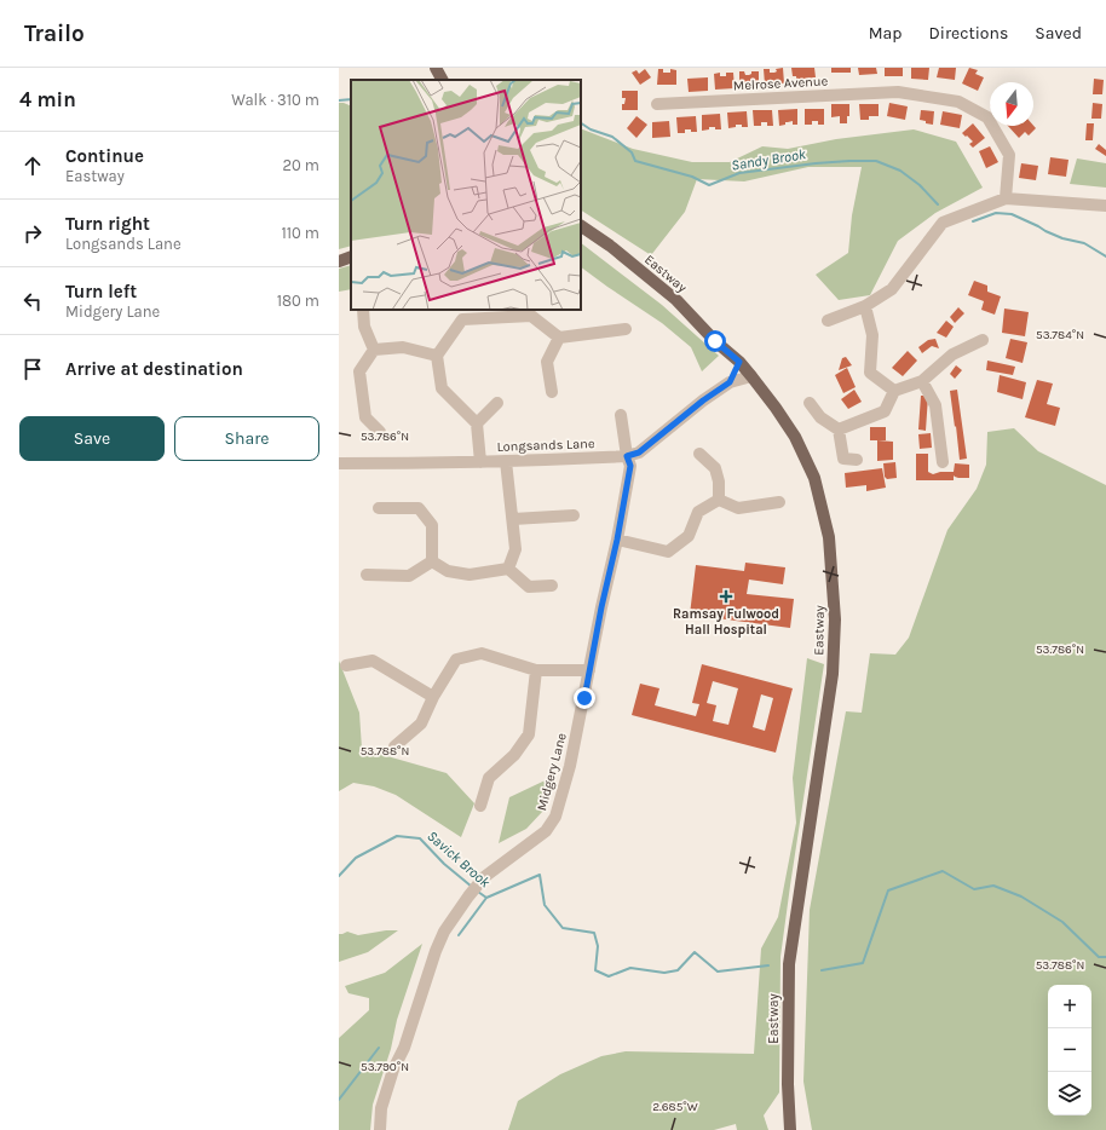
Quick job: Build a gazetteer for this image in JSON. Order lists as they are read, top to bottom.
{
  "streets": {
    "main road": ["Eastway"],
    "street": ["Melrose Avenue", "Longsands Lane", "Midgery Lane"]
  },
  "crossings": [
    ["Eastway", "Longsands Lane"],
    ["Longsands Lane", "Midgery Lane"]
  ],
  "water": ["Sandy Brook", "Savick Brook"],
  "places": {
    "health": ["Ramsay Fulwood Hall Hospital"]
  },
  "north": "bottom",
  "page": {
    "header": "Trailo",
    "nav": ["Map", "Directions", "Saved"],
    "heading": ["4 min", "Walk · 310 m"],
    "list": [
      ["Continue", "Eastway", "20 m"],
      ["Turn right", "Longsands Lane", "110 m"],
      ["Turn left", "Midgery Lane", "180 m"],
      "Arrive at destination"
    ],
    "buttons": ["Save", "Share"],
    "map_buttons": ["+", "−"]
  },
  "coordinates": [
    "53.784°N",
    "53.786°N",
    "53.788°N",
    "53.790°N",
    "2.685°W"
  ]
}
